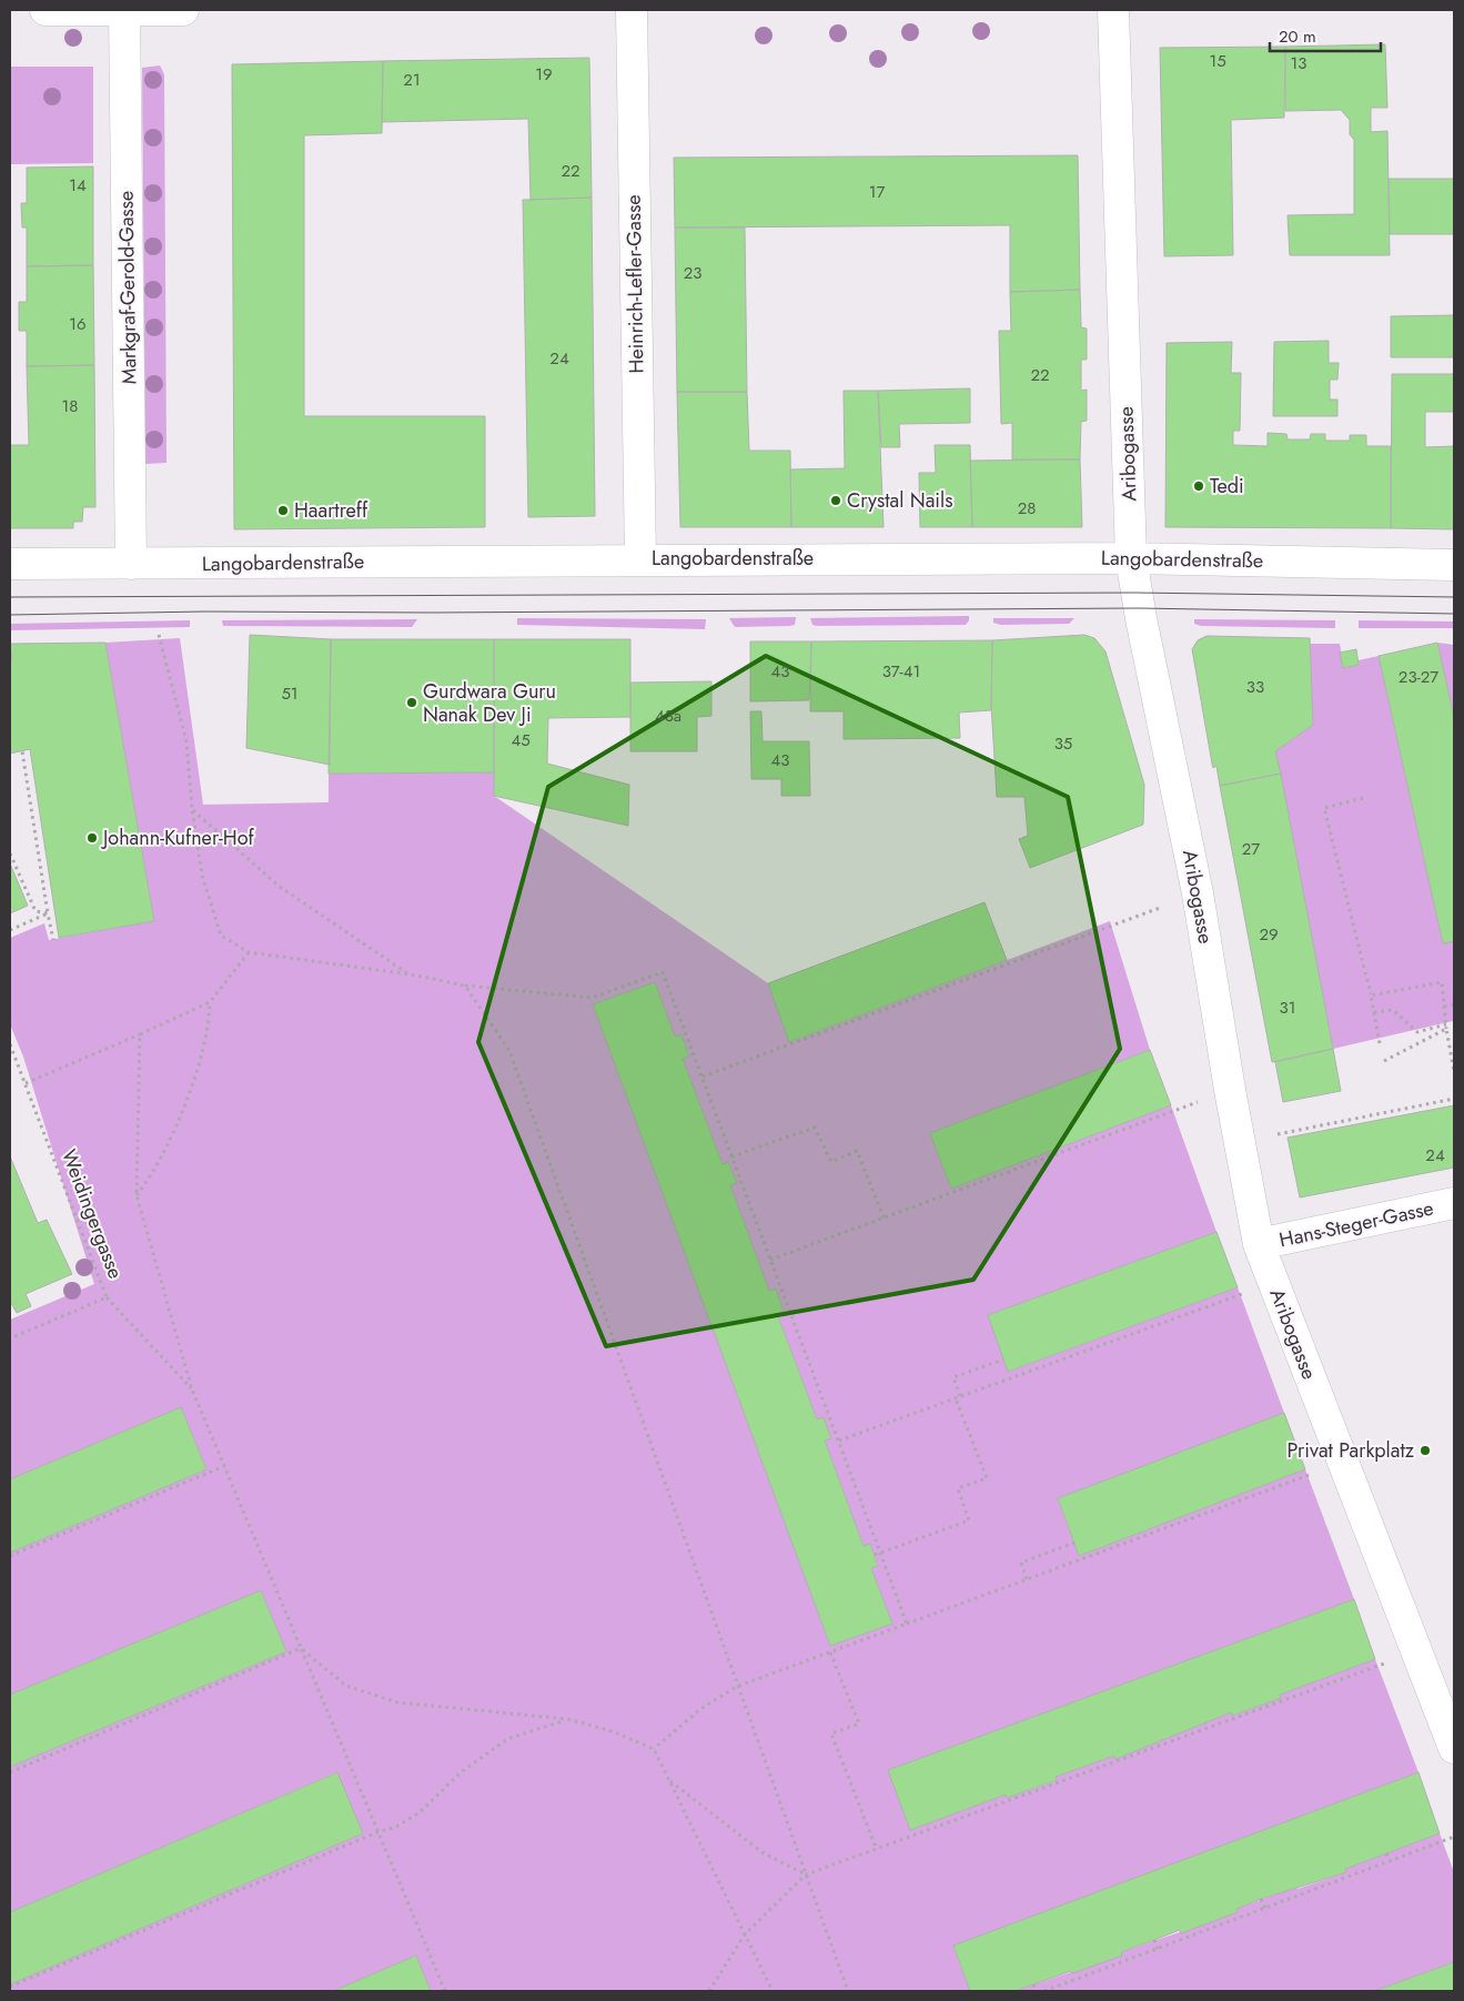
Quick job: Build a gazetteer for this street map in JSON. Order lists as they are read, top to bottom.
{
  "streets": {
    "street": [
      "Heinrich-Lefler-Gasse",
      "Markgraf-Gerold-Gasse",
      "Aribogasse",
      "Langobardenstraße",
      "Hans-Steger-Gasse"
    ],
    "path": ["Weidingergasse"]
  },
  "crossings": [
    ["Heinrich-Lefler-Gasse", "Langobardenstraße"],
    ["Markgraf-Gerold-Gasse", "Langobardenstraße"],
    ["Aribogasse", "Langobardenstraße"],
    ["Aribogasse", "Hans-Steger-Gasse"]
  ],
  "places": [
    "Tedi",
    "Crystal Nails",
    "Haartreff",
    "Gurdwara Guru Nanak Dev Ji",
    "Johann-Kufner-Hof",
    "Privat Parkplatz"
  ],
  "house_numbers": [
    "15",
    "13",
    "19",
    "21",
    "22",
    "14",
    "17",
    "23",
    "16",
    "24",
    "22",
    "18",
    "28",
    "43",
    "37-41",
    "23-27",
    "33",
    "51",
    "43a",
    "45",
    "35",
    "43",
    "27",
    "29",
    "31",
    "24"
  ],
  "scale_bar": "20 m"
}
